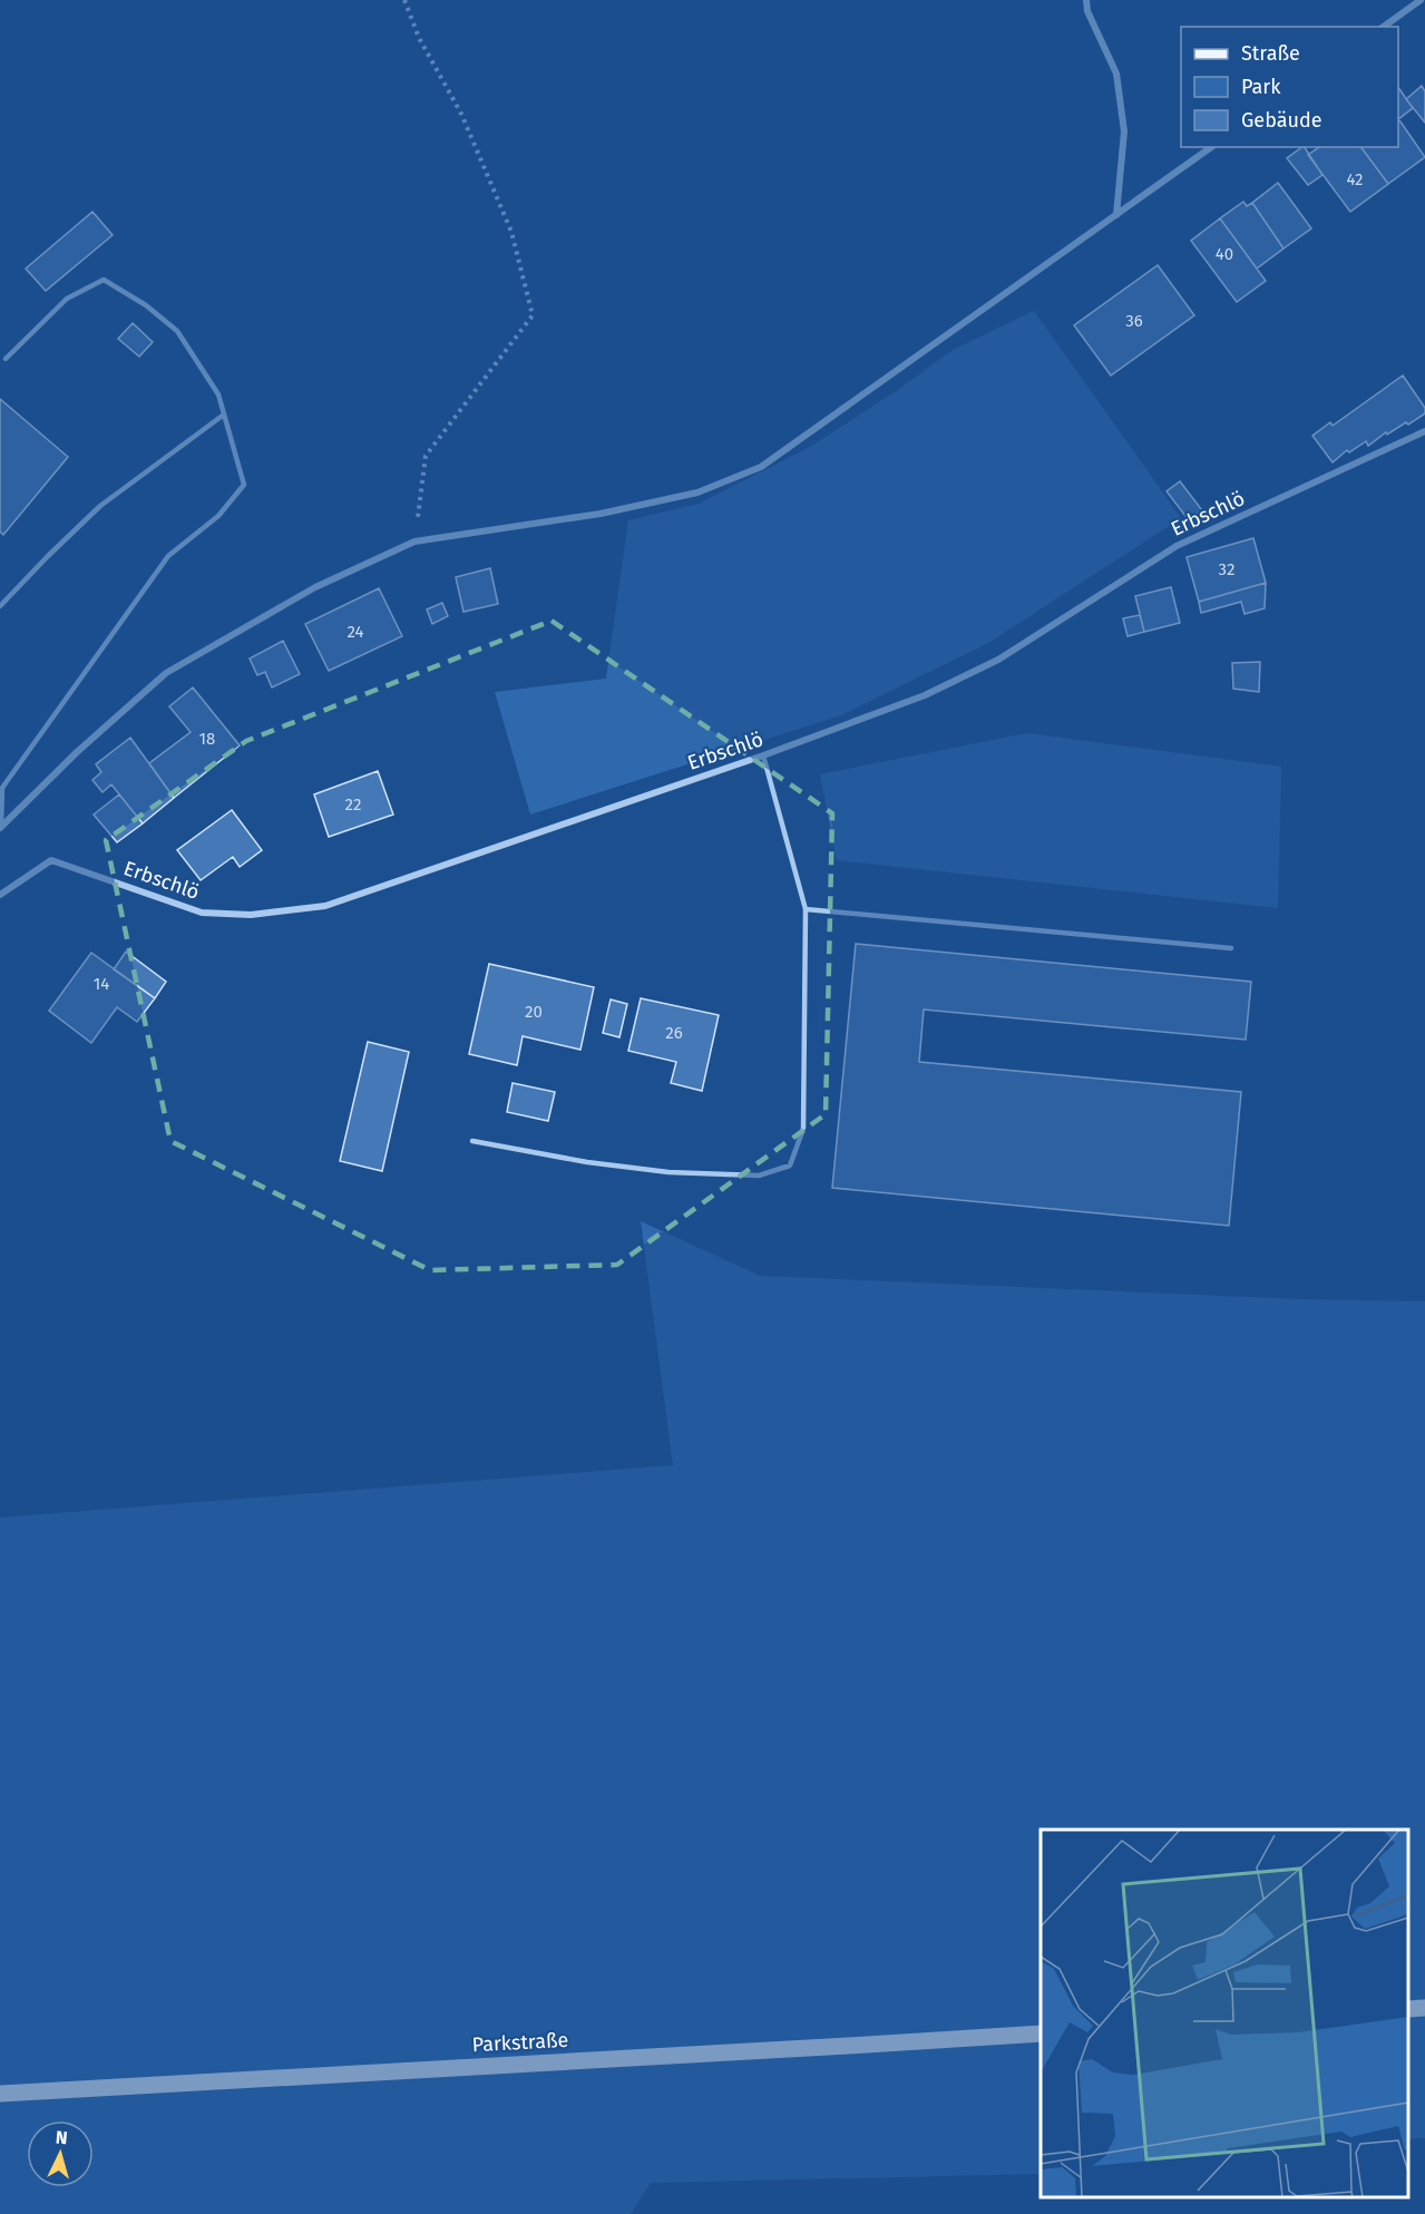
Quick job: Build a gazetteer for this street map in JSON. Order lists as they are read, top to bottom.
{
  "streets": {
    "main road": ["Parkstraße"],
    "street": ["Erbschlö"]
  },
  "house_numbers": [
    "42",
    "40",
    "36",
    "32",
    "24",
    "18",
    "22",
    "14",
    "20",
    "26"
  ],
  "legend": ["Straße", "Park", "Gebäude"],
  "north": "top"
}
